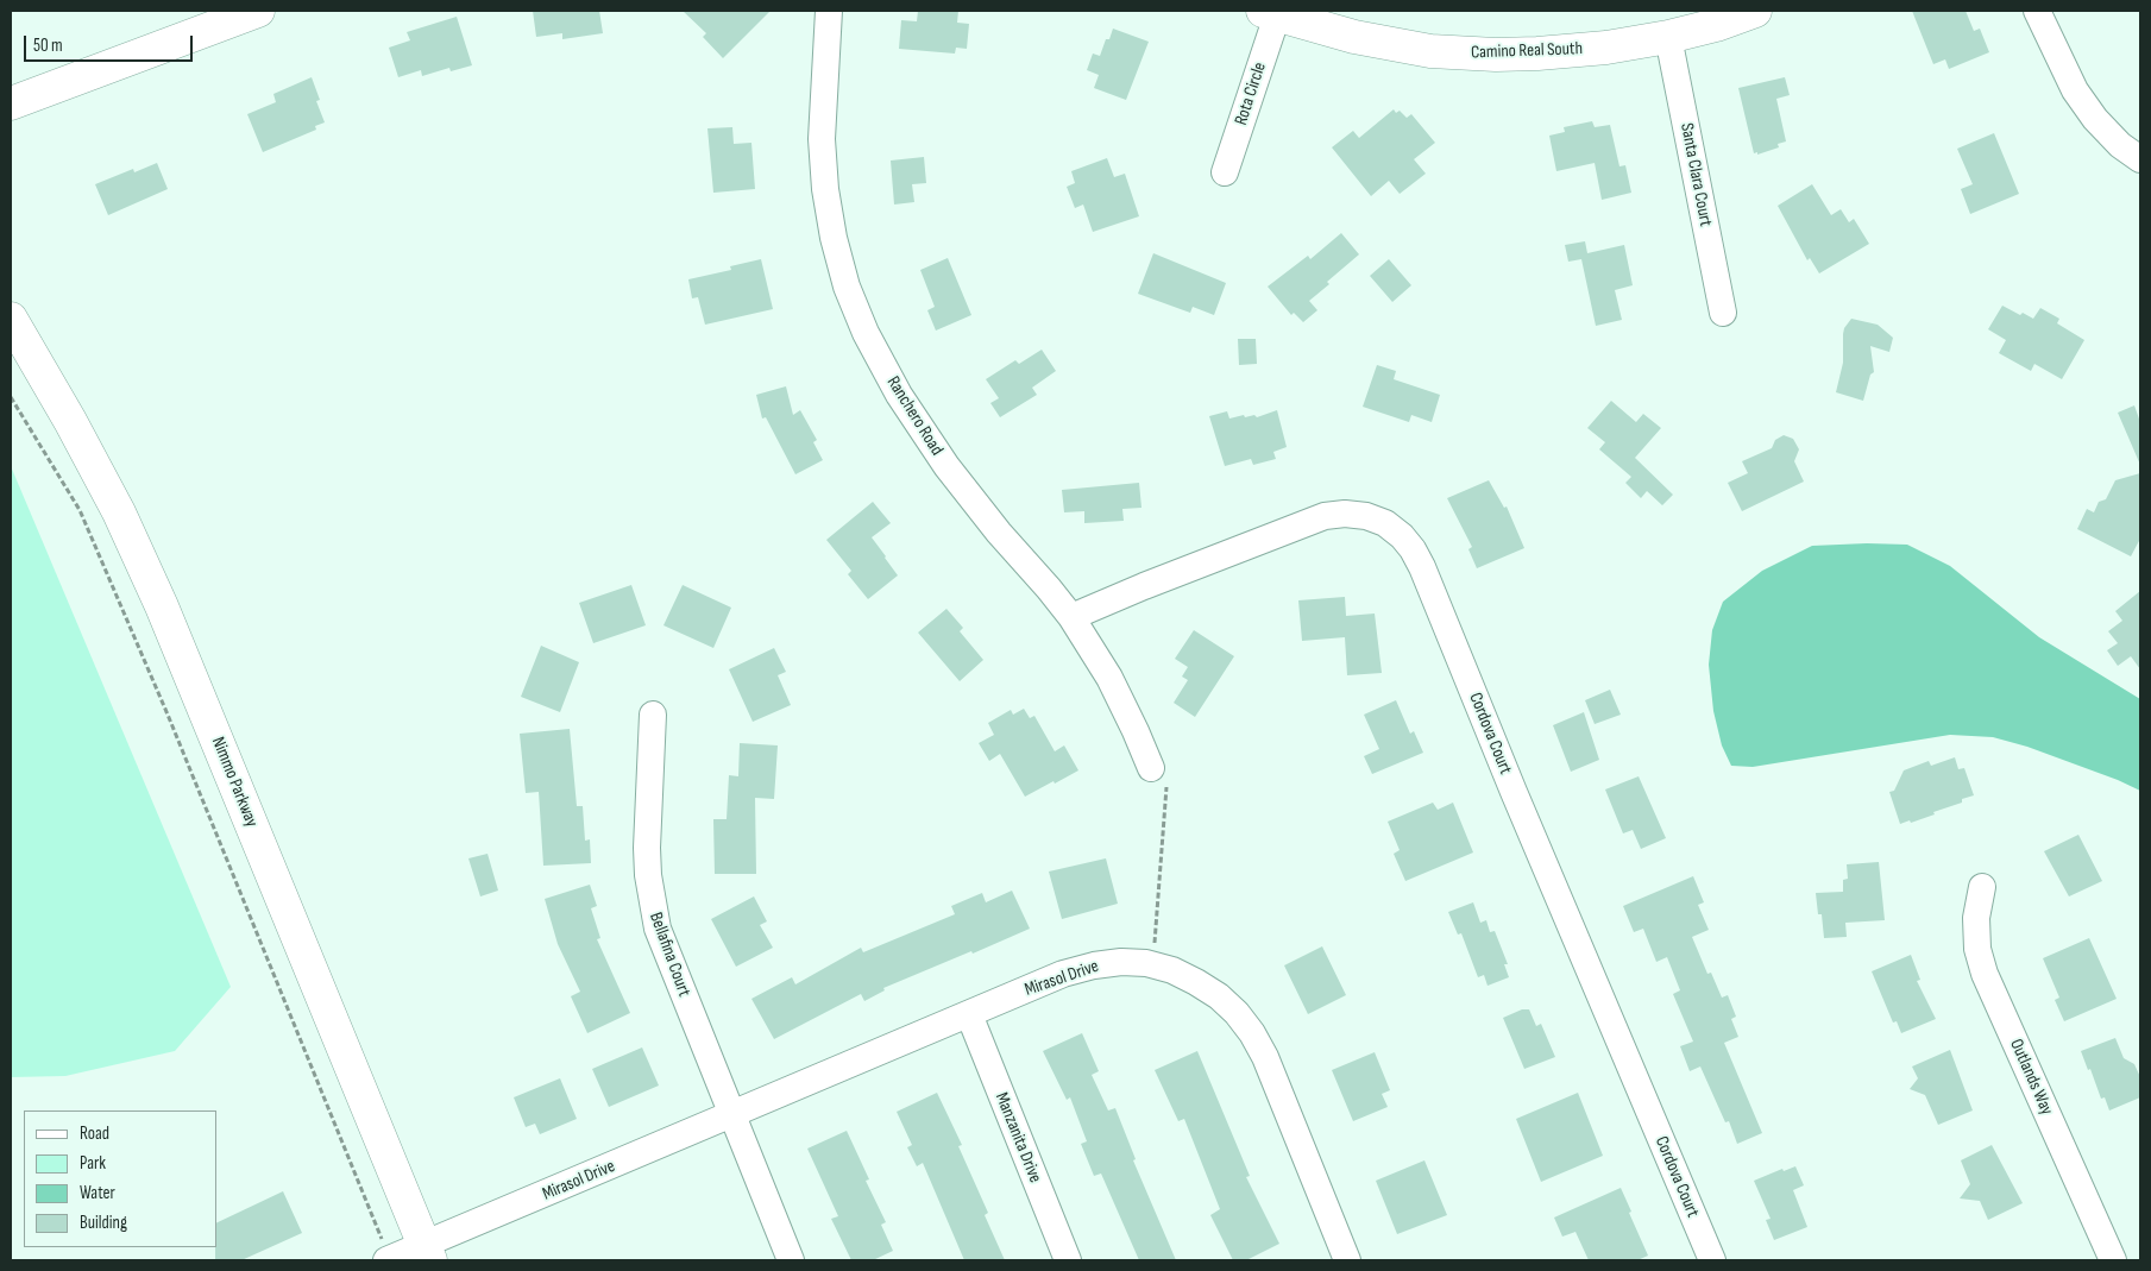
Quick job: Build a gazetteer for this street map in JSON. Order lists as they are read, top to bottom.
{
  "streets": {
    "street": [
      "Camino Real South",
      "Rota Circle",
      "Santa Clara Court",
      "Ranchero Road",
      "Cordova Court",
      "Nimmo Parkway",
      "Bellafina Court",
      "Mirasol Drive",
      "Outlands Way",
      "Manzanita Drive"
    ]
  },
  "crossings": [
    ["Camino Real South", "Rota Circle"],
    ["Camino Real South", "Santa Clara Court"],
    ["Ranchero Road", "Cordova Court"],
    ["Nimmo Parkway", "Mirasol Drive"],
    ["Bellafina Court", "Mirasol Drive"],
    ["Mirasol Drive", "Manzanita Drive"]
  ],
  "legend": [
    "Road",
    "Park",
    "Water",
    "Building"
  ],
  "scale_bar": "50 m"
}
